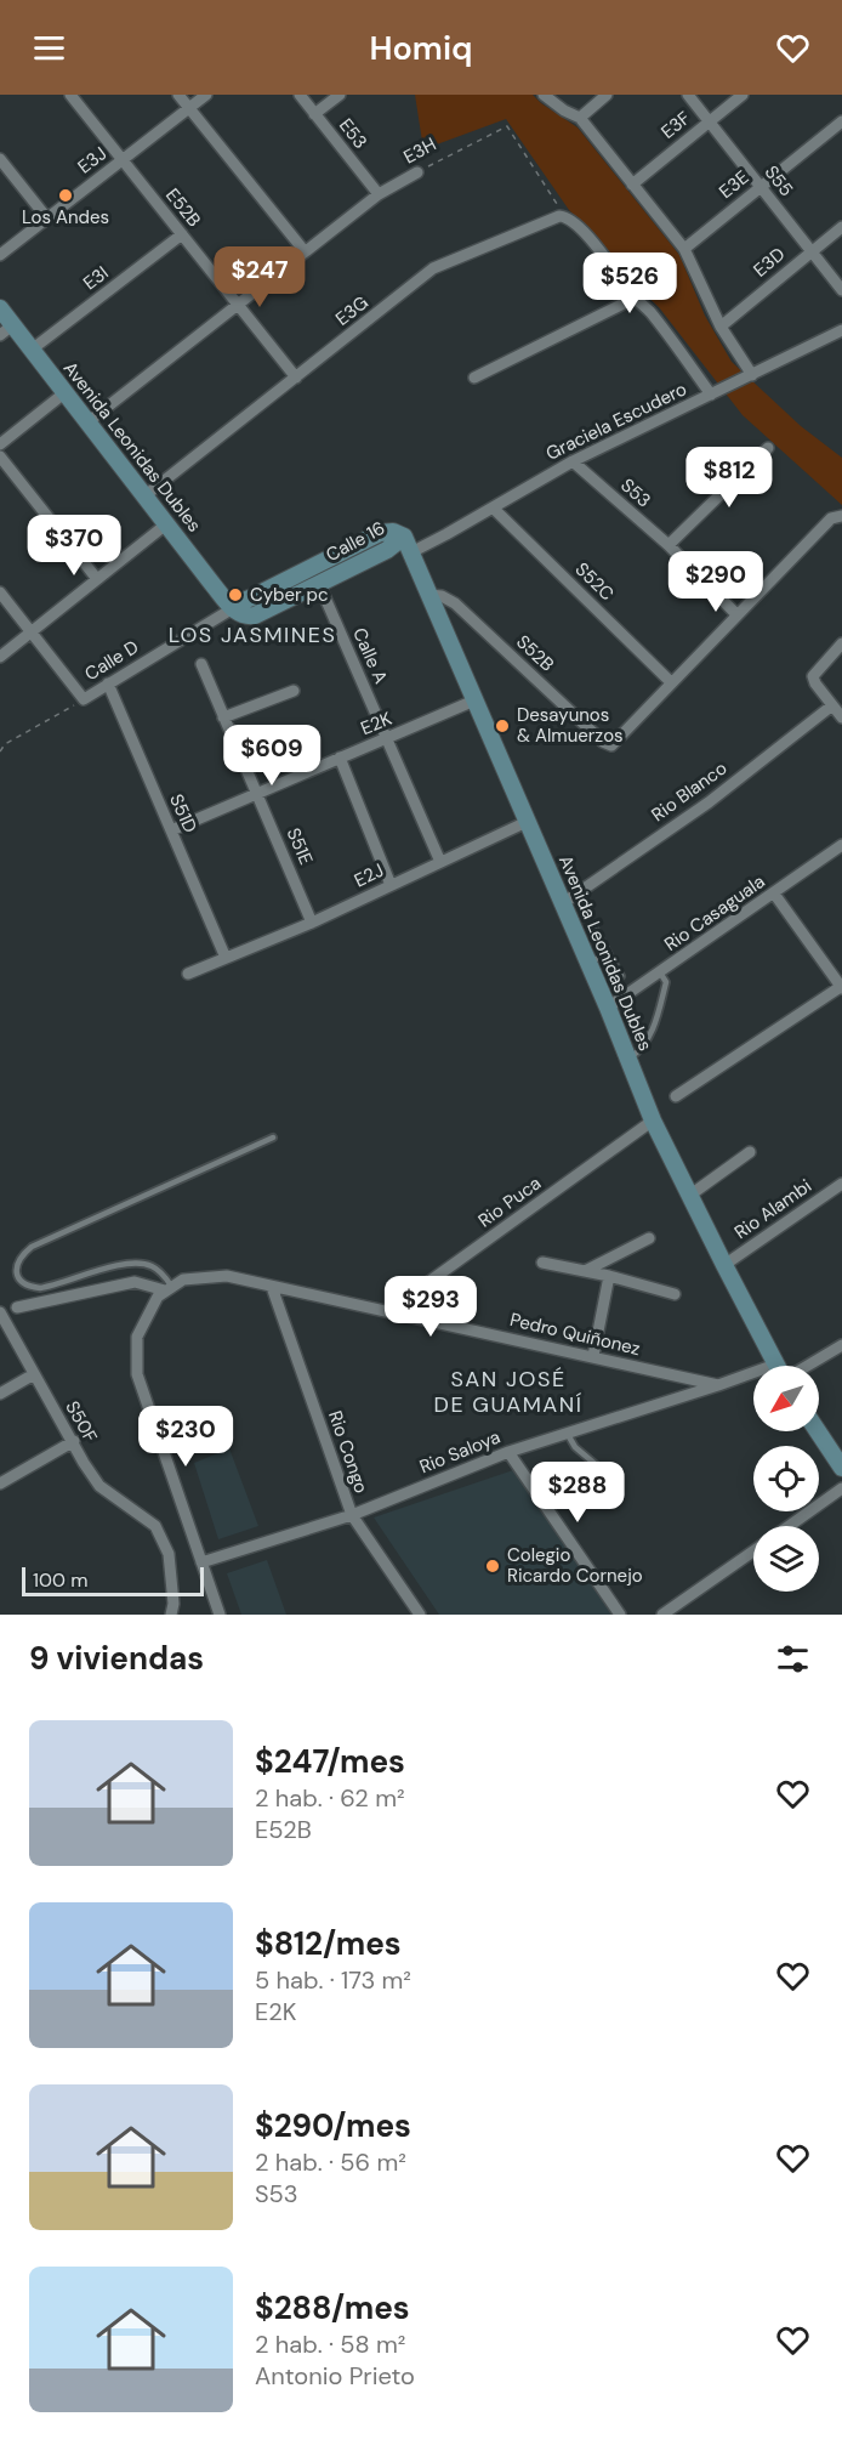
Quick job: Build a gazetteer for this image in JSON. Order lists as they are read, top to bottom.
{
  "streets": {
    "main road": ["Avenida Leonidas Dubles", "Calle 16"],
    "street": [
      "E3F",
      "E53",
      "E3H",
      "E3J",
      "S55",
      "E3E",
      "E52B",
      "E3D",
      "E3I",
      "E3G",
      "Graciela Escudero",
      "S53",
      "S52C",
      "S52B",
      "Calle A",
      "Calle D",
      "E2K",
      "Rio Blanco",
      "S51D",
      "S51E",
      "E2J",
      "Rio Casaguala",
      "Rio Puca",
      "Rio Alambi",
      "Pedro Quiñonez",
      "S50F",
      "Rio Congo",
      "Rio Saloya"
    ]
  },
  "crossings": [
    ["E3F", "S55"],
    ["E53", "E3H"],
    ["E3H", "E52B"],
    ["E3H", "E3G"],
    ["E3H", "Avenida Leonidas Dubles"],
    ["E3J", "E52B"],
    ["S55", "E3E"],
    ["S55", "E3D"],
    ["E52B", "E3I"],
    ["E52B", "E3G"],
    ["E3I", "Avenida Leonidas Dubles"],
    ["E3G", "Avenida Leonidas Dubles"],
    ["Graciela Escudero", "Avenida Leonidas Dubles"],
    ["Graciela Escudero", "S53"],
    ["Graciela Escudero", "Calle 16"],
    ["Graciela Escudero", "S52C"],
    ["Avenida Leonidas Dubles", "Calle 16"],
    ["Avenida Leonidas Dubles", "S52B"],
    ["Avenida Leonidas Dubles", "Calle D"],
    ["Avenida Leonidas Dubles", "E2K"],
    ["Avenida Leonidas Dubles", "Rio Blanco"],
    ["Avenida Leonidas Dubles", "E2J"],
    ["Avenida Leonidas Dubles", "Rio Casaguala"],
    ["Avenida Leonidas Dubles", "Rio Puca"],
    ["Avenida Leonidas Dubles", "Rio Alambi"],
    ["Calle 16", "Calle A"],
    ["Calle 16", "Calle D"],
    ["S52C", "S52B"],
    ["Calle A", "E2K"],
    ["Calle A", "E2J"],
    ["Calle D", "S51D"],
    ["E2K", "S51D"],
    ["E2K", "S51E"],
    ["S51D", "E2J"],
    ["S51E", "E2J"],
    ["Rio Puca", "Pedro Quiñonez"],
    ["Pedro Quiñonez", "Rio Congo"],
    ["Pedro Quiñonez", "Rio Saloya"],
    ["Rio Congo", "Rio Saloya"]
  ],
  "districts": ["LOS JASMINES", "SAN JOSÉ DE GUAMANÍ"],
  "places": [
    "Los Andes",
    "Cyber pc",
    "Desayunos & Almuerzos",
    "Colegio Ricardo Cornejo"
  ],
  "scale_bar": "100 m",
  "north": "bottom left",
  "page": {
    "header": "Homiq",
    "price": [
      "$247",
      "$526",
      "$812",
      "$370",
      "$290",
      "$609",
      "$293",
      "$230",
      "$288"
    ],
    "scale": "100 m",
    "heading": "9 viviendas",
    "list": [
      {
        "name": "$247/mes",
        "note": "2 hab. · 62 m² · E52B"
      },
      {
        "name": "$812/mes",
        "note": "5 hab. · 173 m² · E2K"
      },
      {
        "name": "$290/mes",
        "note": "2 hab. · 56 m² · S53"
      },
      {
        "name": "$288/mes",
        "note": "2 hab. · 58 m² · Antonio Prieto"
      }
    ]
  }
}
